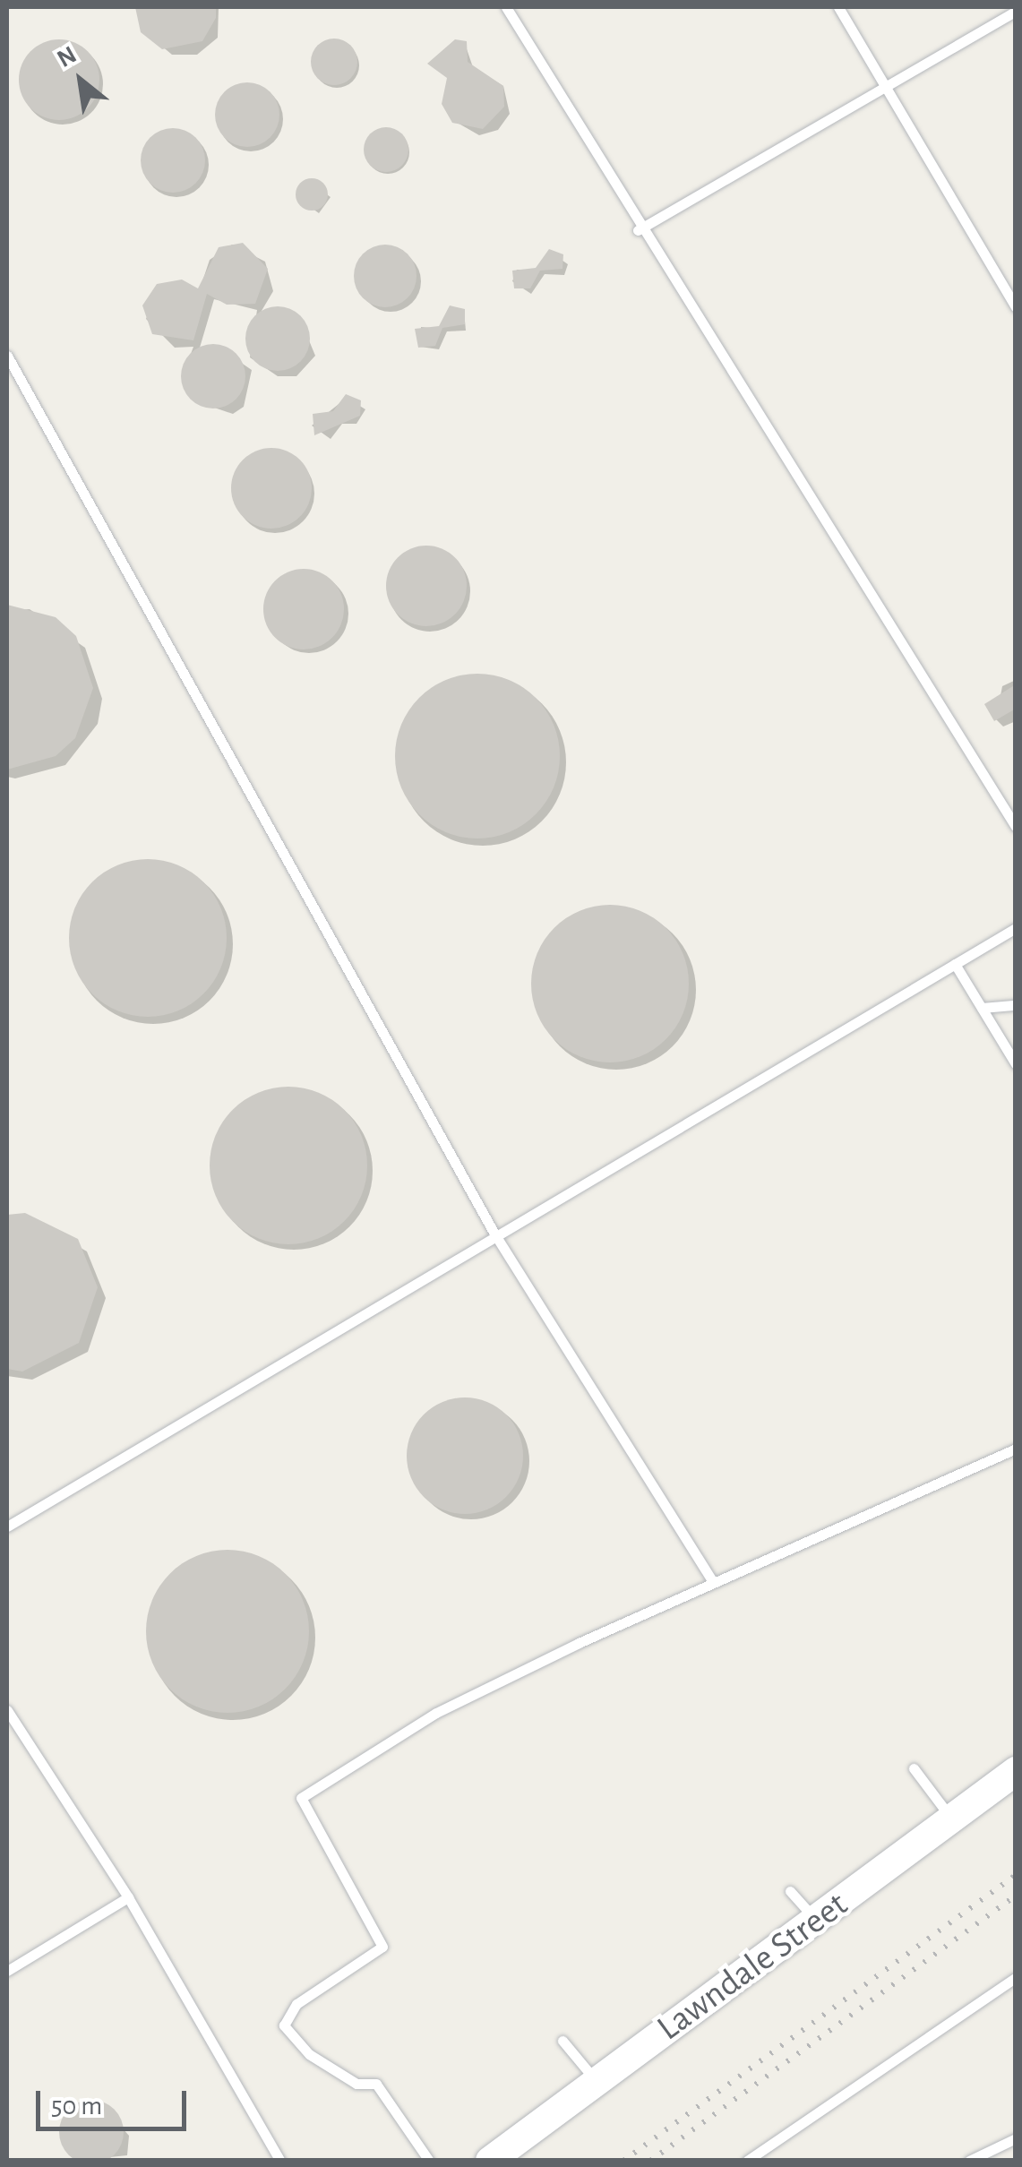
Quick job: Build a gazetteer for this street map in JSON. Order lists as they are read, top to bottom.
{
  "streets": {
    "main road": ["Lawndale Street"]
  },
  "scale_bar": "50 m",
  "north": "top left"
}
